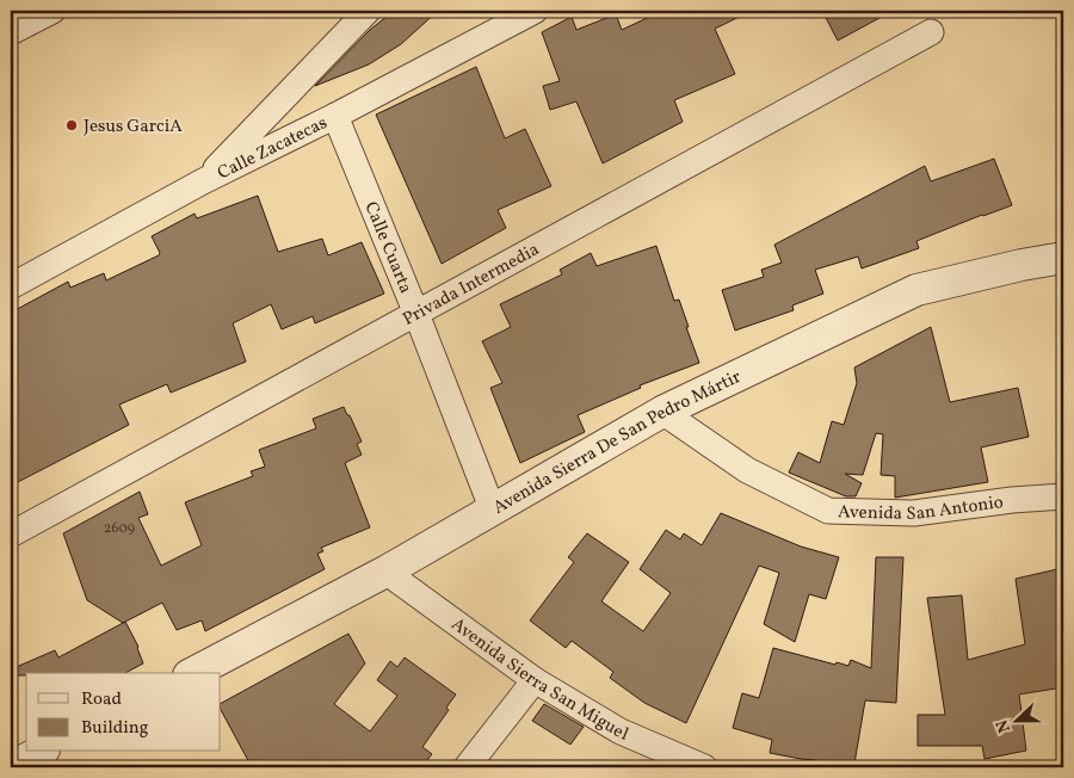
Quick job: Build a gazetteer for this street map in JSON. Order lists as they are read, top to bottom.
{
  "streets": {
    "street": [
      "Calle Zacatecas",
      "Calle Cuarta",
      "Privada Intermedia",
      "Avenida Sierra De San Pedro Mártir",
      "Avenida San Antonio",
      "Avenida Sierra San Miguel"
    ]
  },
  "crossings": [
    ["Calle Zacatecas", "Calle Cuarta"],
    ["Calle Cuarta", "Privada Intermedia"],
    ["Calle Cuarta", "Avenida Sierra De San Pedro Mártir"],
    ["Avenida Sierra De San Pedro Mártir", "Avenida San Antonio"],
    ["Avenida Sierra De San Pedro Mártir", "Avenida Sierra San Miguel"]
  ],
  "places": ["Jesus GarciA"],
  "house_numbers": ["2609"],
  "legend": ["Road", "Building"],
  "north": "left"
}
